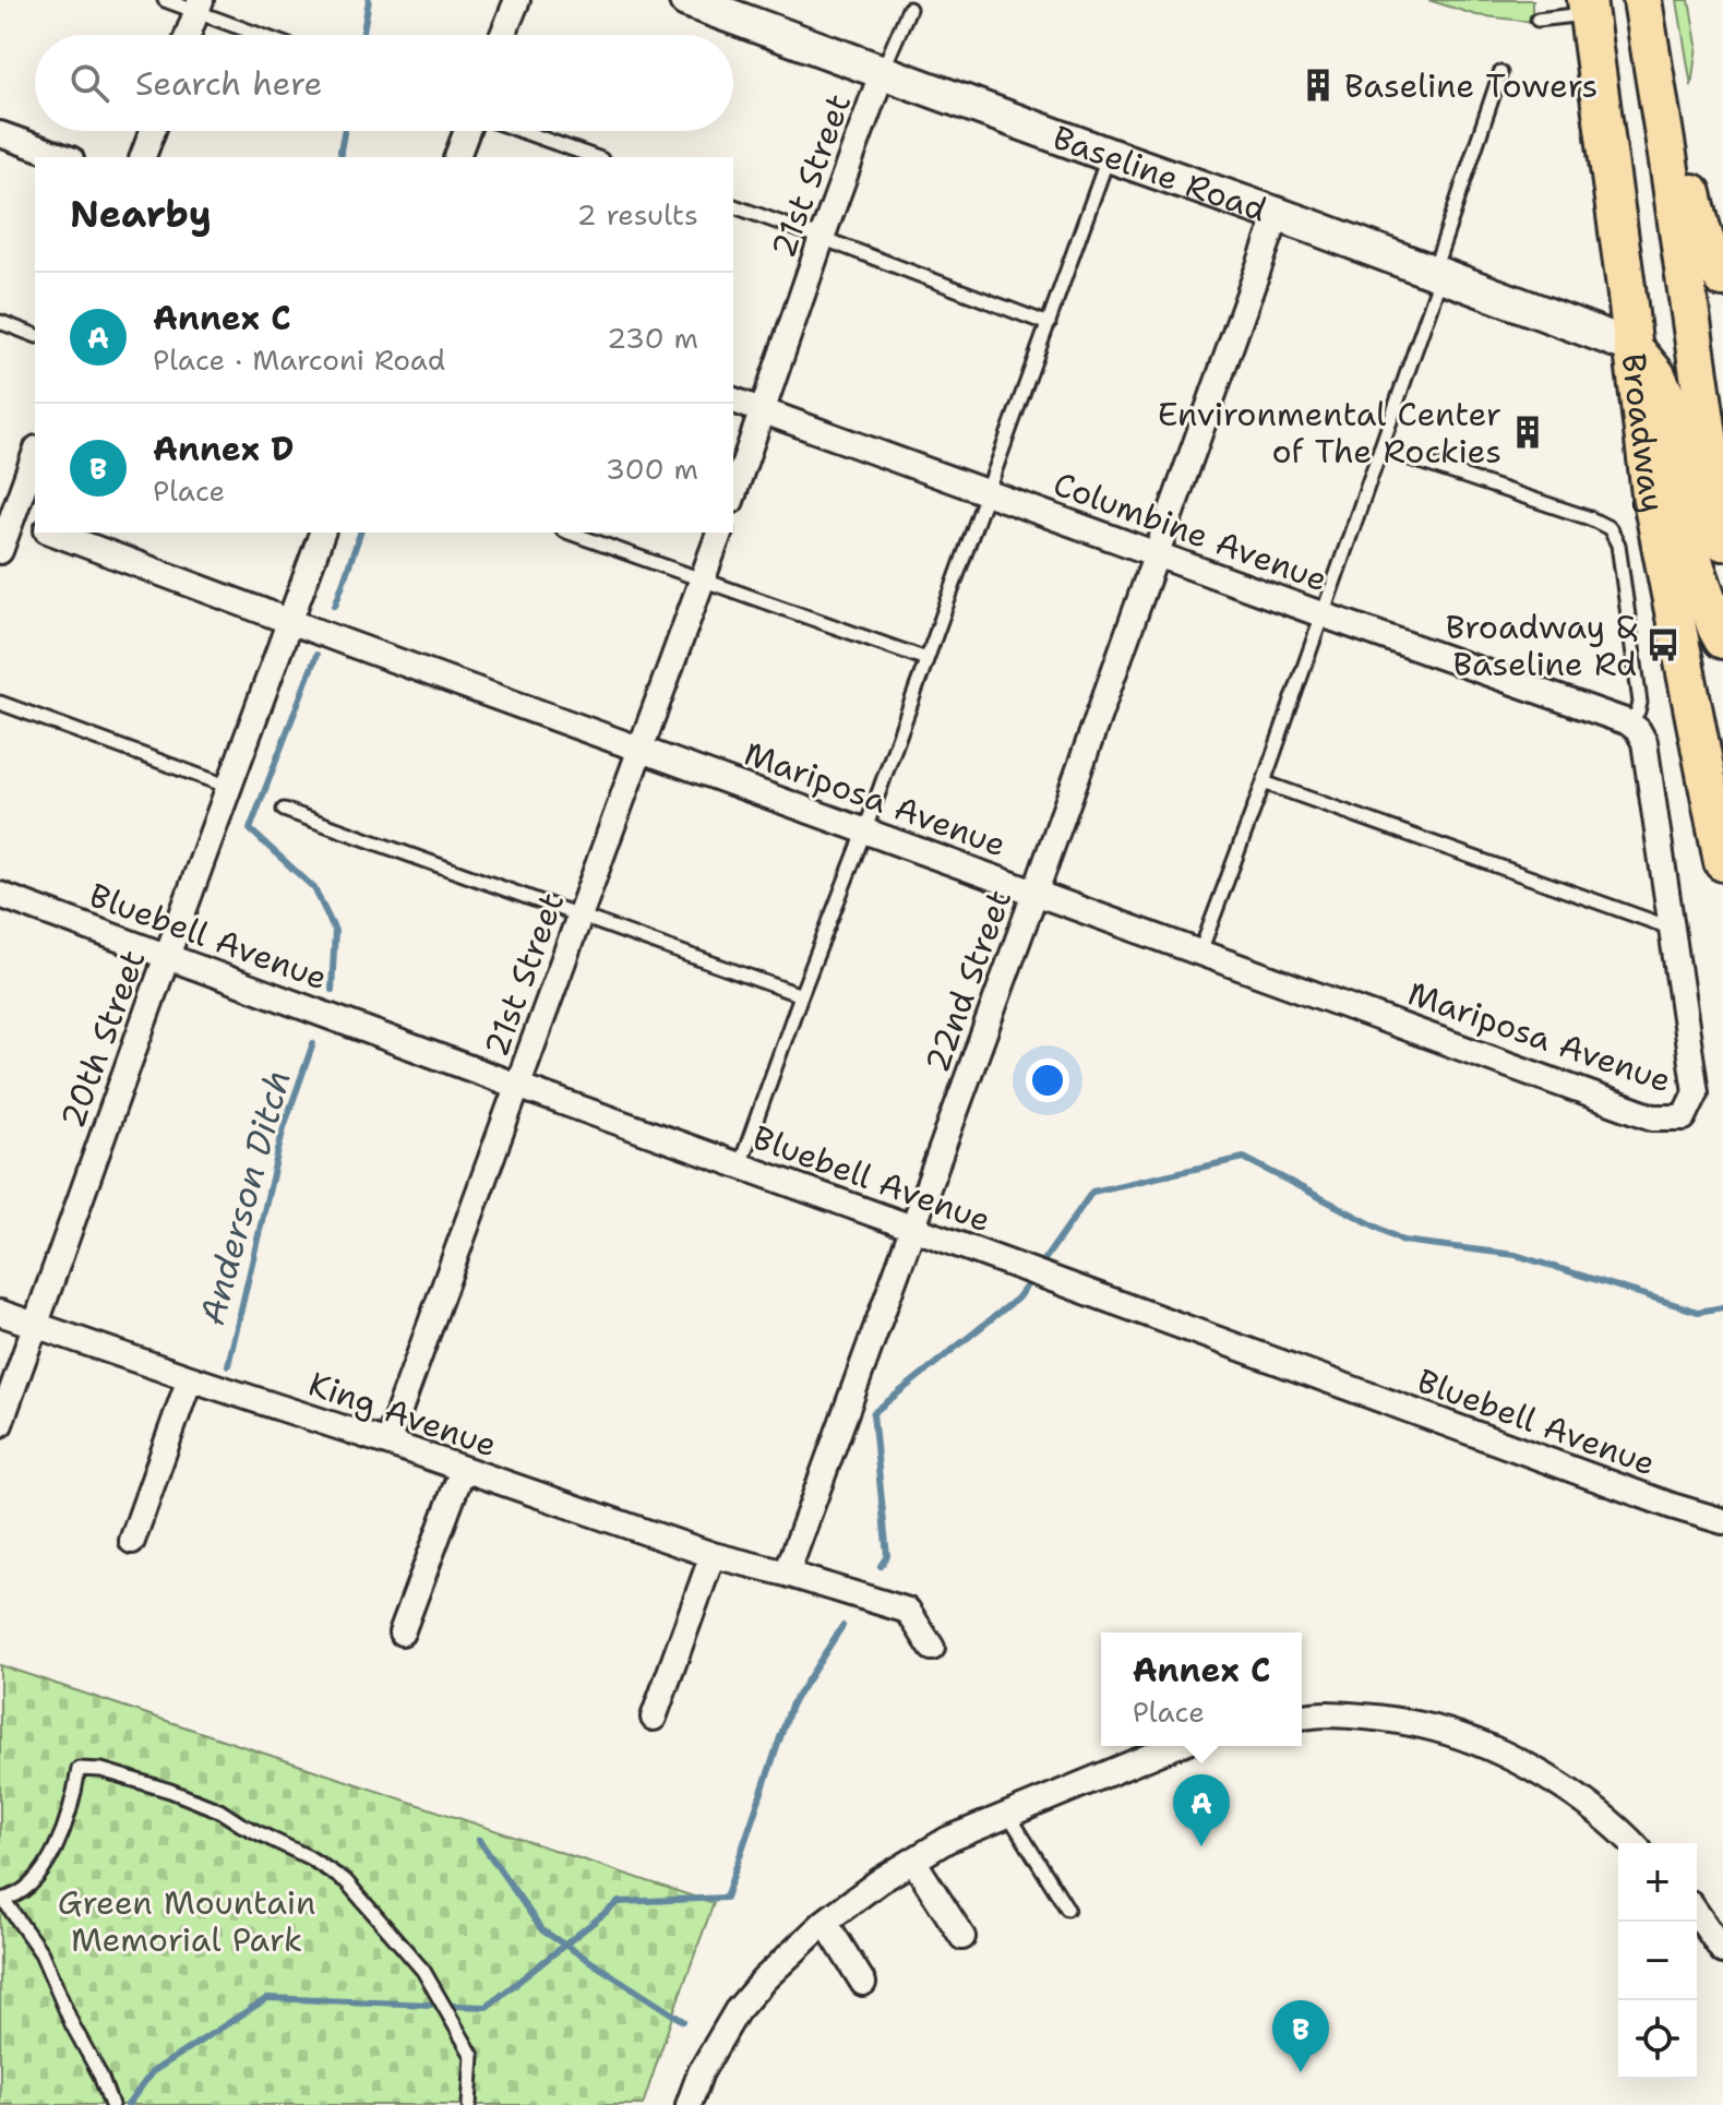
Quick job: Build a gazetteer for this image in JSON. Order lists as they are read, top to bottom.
{
  "streets": {
    "main road": ["Baseline Road", "Broadway"],
    "street": [
      "21st Street",
      "Columbine Avenue",
      "Mariposa Avenue",
      "Bluebell Avenue",
      "22nd Street",
      "20th Street",
      "King Avenue"
    ]
  },
  "crossings": [
    ["Baseline Road", "21st Street"],
    ["Baseline Road", "Broadway"],
    ["Baseline Road", "22nd Street"],
    ["21st Street", "Columbine Avenue"],
    ["21st Street", "Mariposa Avenue"],
    ["21st Street", "Bluebell Avenue"],
    ["21st Street", "King Avenue"],
    ["Columbine Avenue", "22nd Street"],
    ["Mariposa Avenue", "22nd Street"],
    ["Mariposa Avenue", "20th Street"],
    ["Bluebell Avenue", "22nd Street"],
    ["Bluebell Avenue", "20th Street"],
    ["22nd Street", "King Avenue"],
    ["20th Street", "King Avenue"]
  ],
  "water": ["Anderson Ditch"],
  "parks": ["Green Mountain Memorial Park"],
  "places": {
    "building": ["Baseline Towers", "Environmental Center of The Rockies"],
    "bus stop": ["Broadway & Baseline Rd"]
  },
  "page": {
    "search": "Search here",
    "heading": ["Nearby", "2 results"],
    "list": [
      {
        "mark": "A",
        "name": "Annex C",
        "note": "Place · Marconi Road",
        "value": "230 m"
      },
      {
        "mark": "B",
        "name": "Annex D",
        "note": "Place",
        "value": "300 m"
      }
    ],
    "popup": ["Annex C", "Place"],
    "pins": ["A", "B"],
    "map_buttons": ["+", "−"]
  }
}
